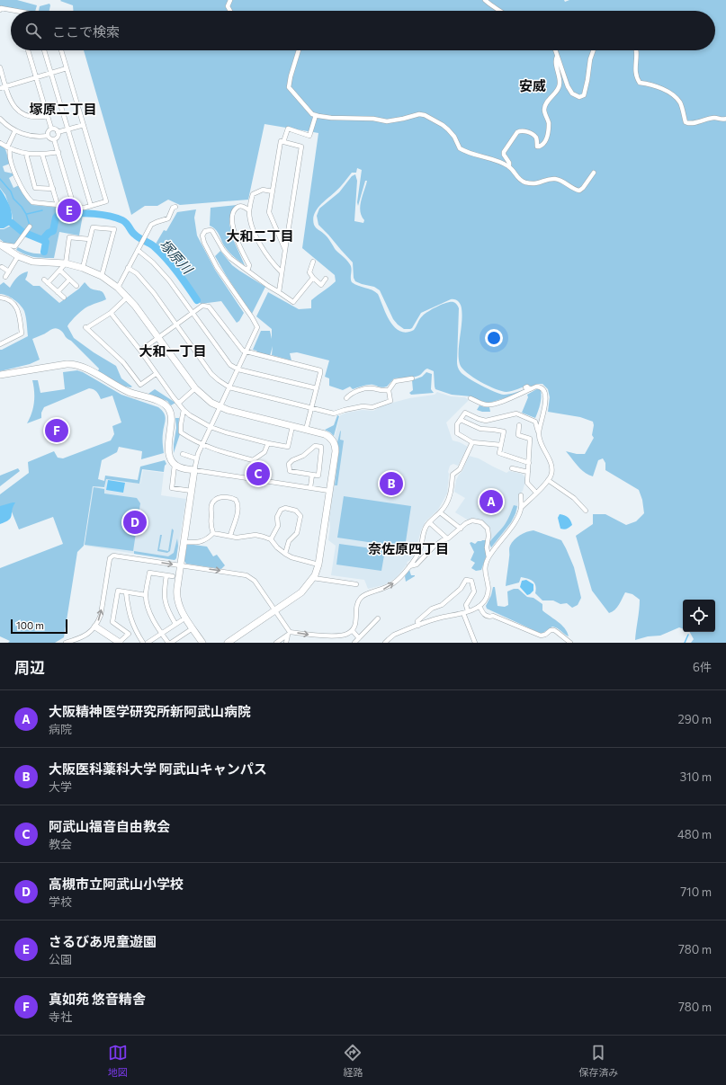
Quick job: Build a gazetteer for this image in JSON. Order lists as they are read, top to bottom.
{
  "districts": [
    "安威",
    "塚原二丁目",
    "大和二丁目",
    "大和一丁目",
    "奈佐原四丁目"
  ],
  "water": ["塚原川"],
  "scale_bar": "100 m",
  "page": {
    "search": "ここで検索",
    "pins": [
      "E",
      "F",
      "C",
      "B",
      "A",
      "D"
    ],
    "scale": "100 m",
    "heading": ["周辺", "6件"],
    "list": [
      {
        "mark": "A",
        "name": "大阪精神医学研究所新阿武山病院",
        "note": "病院",
        "value": "290 m"
      },
      {
        "mark": "B",
        "name": "大阪医科薬科大学 阿武山キャンパス",
        "note": "大学",
        "value": "310 m"
      },
      {
        "mark": "C",
        "name": "阿武山福音自由教会",
        "note": "教会",
        "value": "480 m"
      },
      {
        "mark": "D",
        "name": "高槻市立阿武山小学校",
        "note": "学校",
        "value": "710 m"
      },
      {
        "mark": "E",
        "name": "さるびあ児童遊園",
        "note": "公園",
        "value": "780 m"
      },
      {
        "mark": "F",
        "name": "真如苑 悠音精舎",
        "note": "寺社",
        "value": "780 m"
      }
    ],
    "nav": ["地図", "経路", "保存済み"]
  }
}
